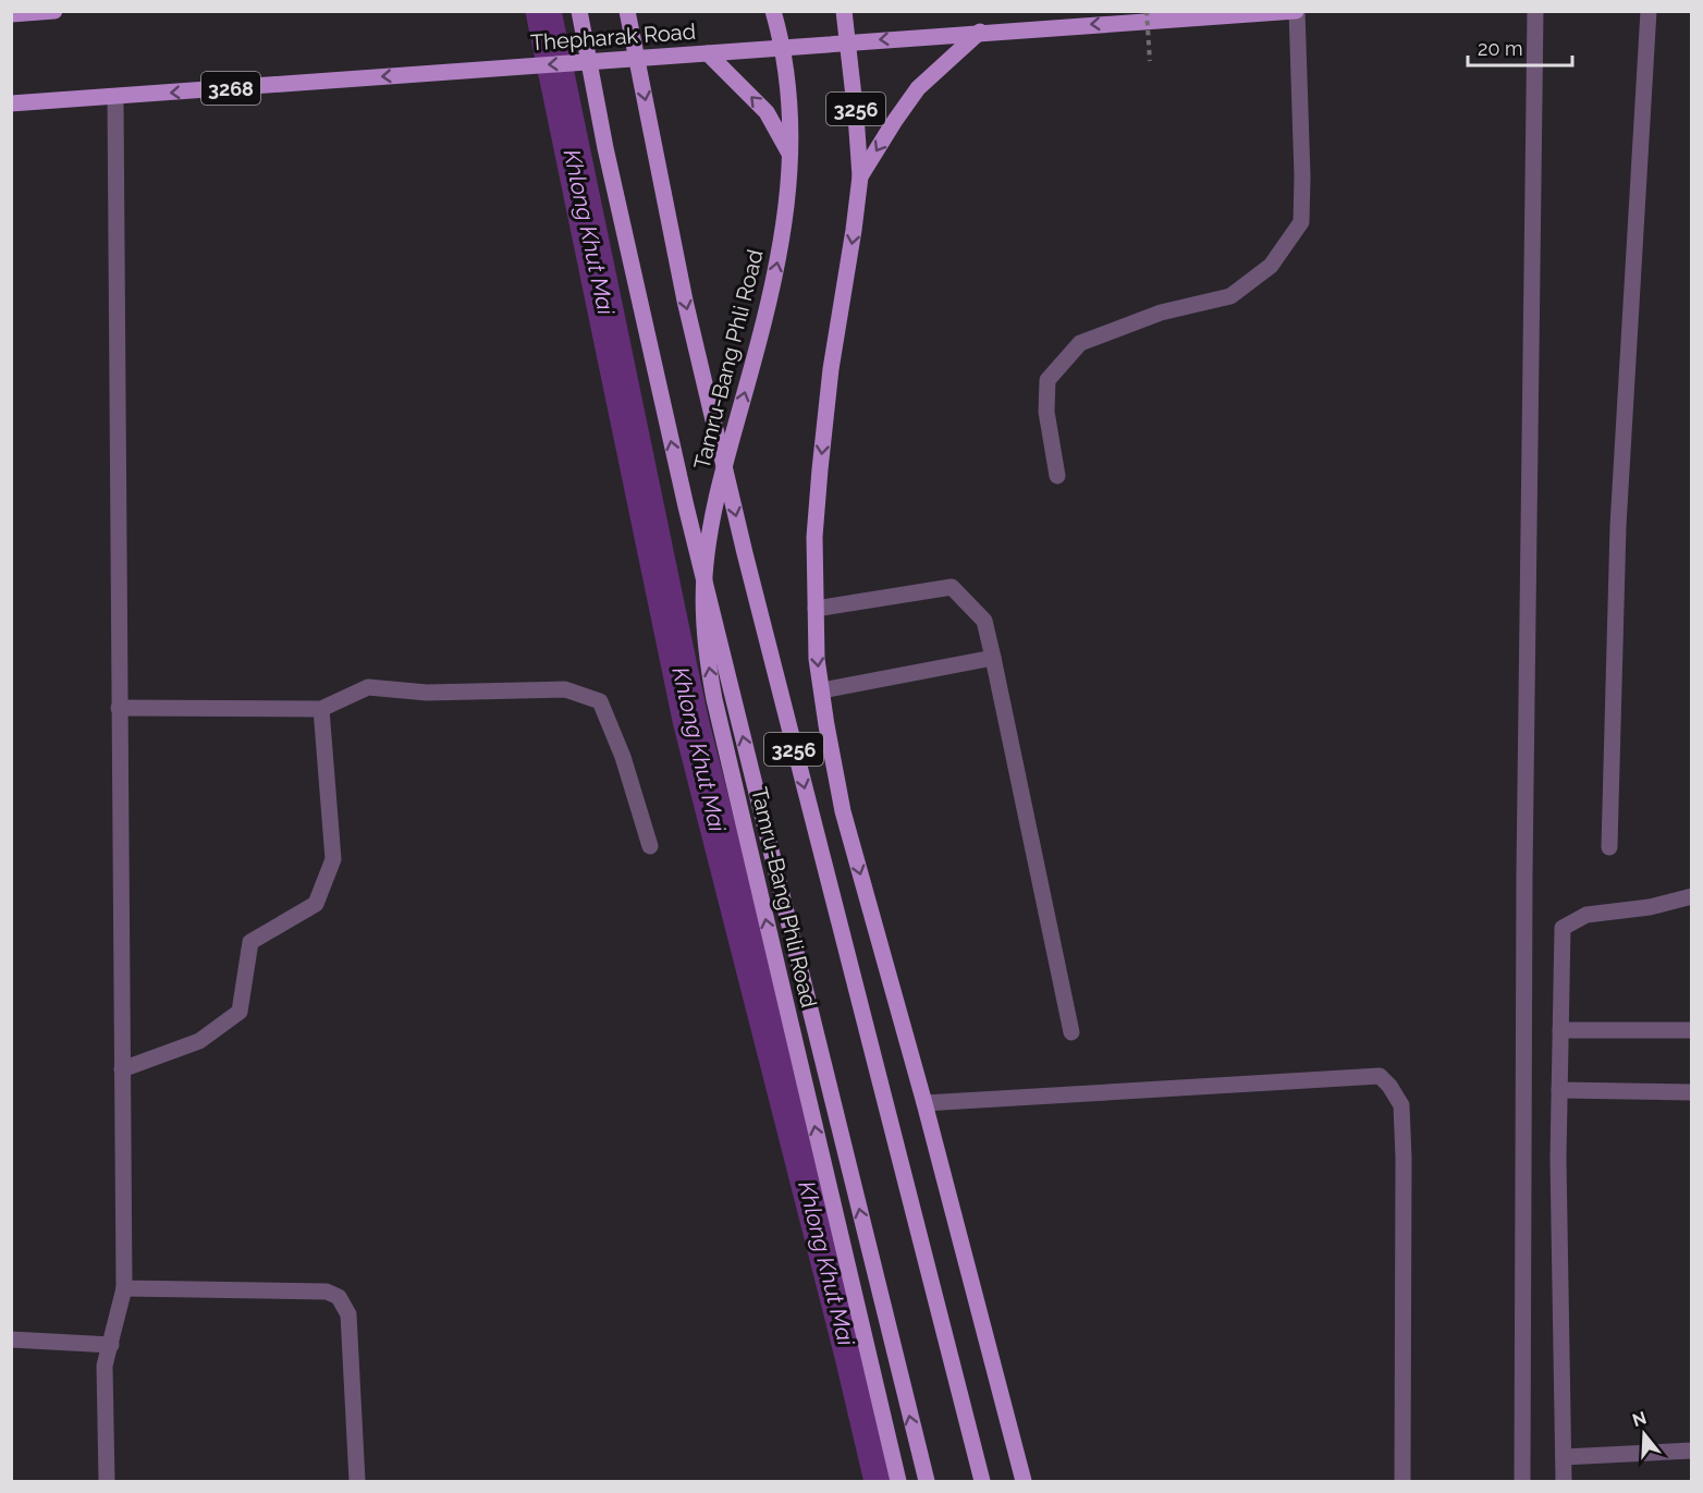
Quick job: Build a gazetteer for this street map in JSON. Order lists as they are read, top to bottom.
{
  "streets": {
    "main road": [
      "Thepharak Road",
      "3268",
      "3256",
      "Tamru-Bang Phli Road"
    ]
  },
  "crossings": [
    ["Thepharak Road", "3256"],
    ["Thepharak Road", "Tamru-Bang Phli Road"]
  ],
  "one_way": ["Thepharak Road"],
  "water": ["Khlong Khut Mai"],
  "scale_bar": "20 m",
  "north": "top"
}
